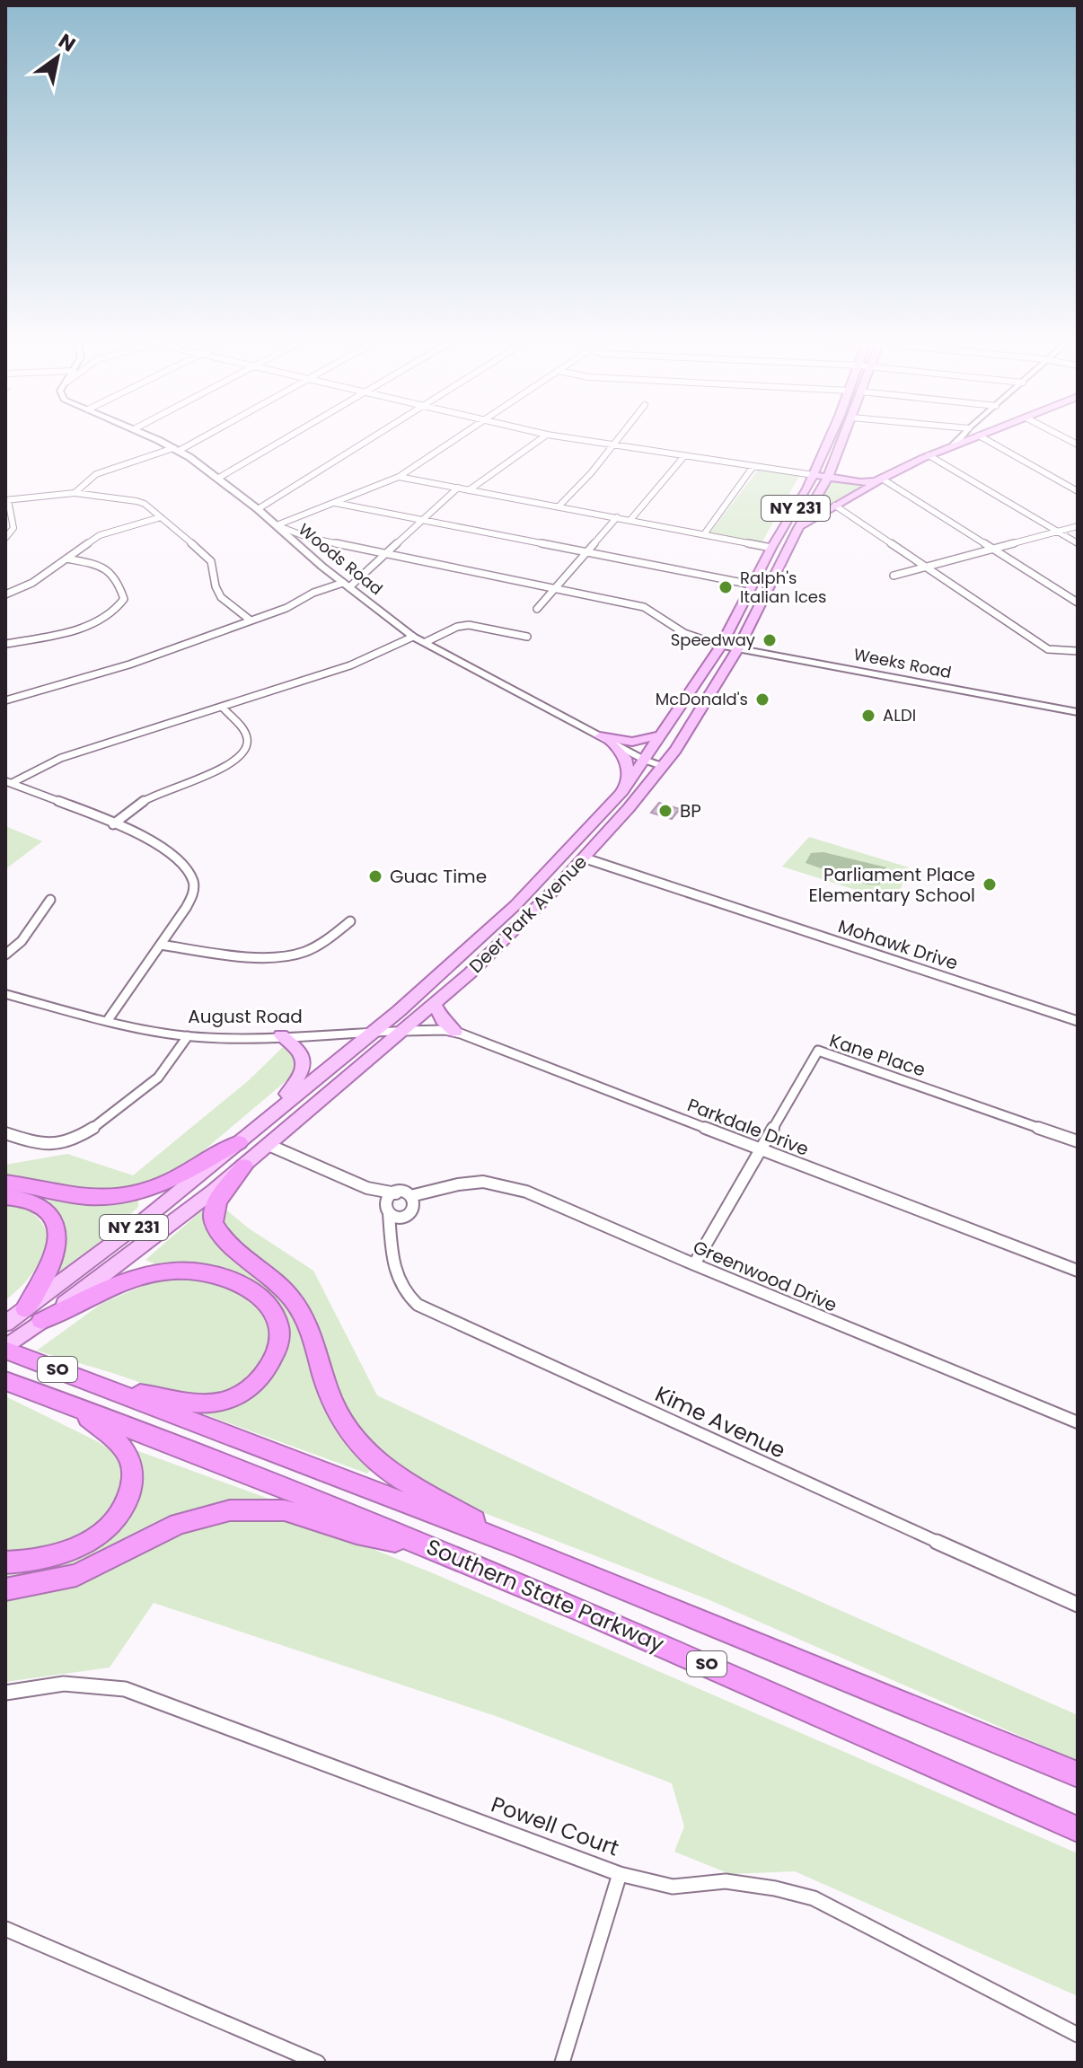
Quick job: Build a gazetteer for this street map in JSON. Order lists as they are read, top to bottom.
{
  "streets": {
    "highway": ["SO", "Southern State Parkway"],
    "main road": ["NY 231", "Deer Park Avenue"],
    "street": [
      "Woods Road",
      "Weeks Road",
      "Mohawk Drive",
      "August Road",
      "Kane Place",
      "Parkdale Drive",
      "Greenwood Drive",
      "Kime Avenue",
      "Powell Court"
    ]
  },
  "crossings": [
    ["Woods Road", "Deer Park Avenue"],
    ["Weeks Road", "Deer Park Avenue"],
    ["Deer Park Avenue", "Mohawk Drive"],
    ["Deer Park Avenue", "August Road"],
    ["Deer Park Avenue", "Parkdale Drive"],
    ["Deer Park Avenue", "Southern State Parkway"],
    ["August Road", "Parkdale Drive"],
    ["Kane Place", "Parkdale Drive"],
    ["Kane Place", "Greenwood Drive"],
    ["Greenwood Drive", "Kime Avenue"]
  ],
  "places": [
    "Ralph's Italian Ices",
    "Speedway",
    "McDonald's",
    "ALDI",
    "BP",
    "Guac Time",
    "Parliament Place Elementary School"
  ],
  "north": "top right"
}
